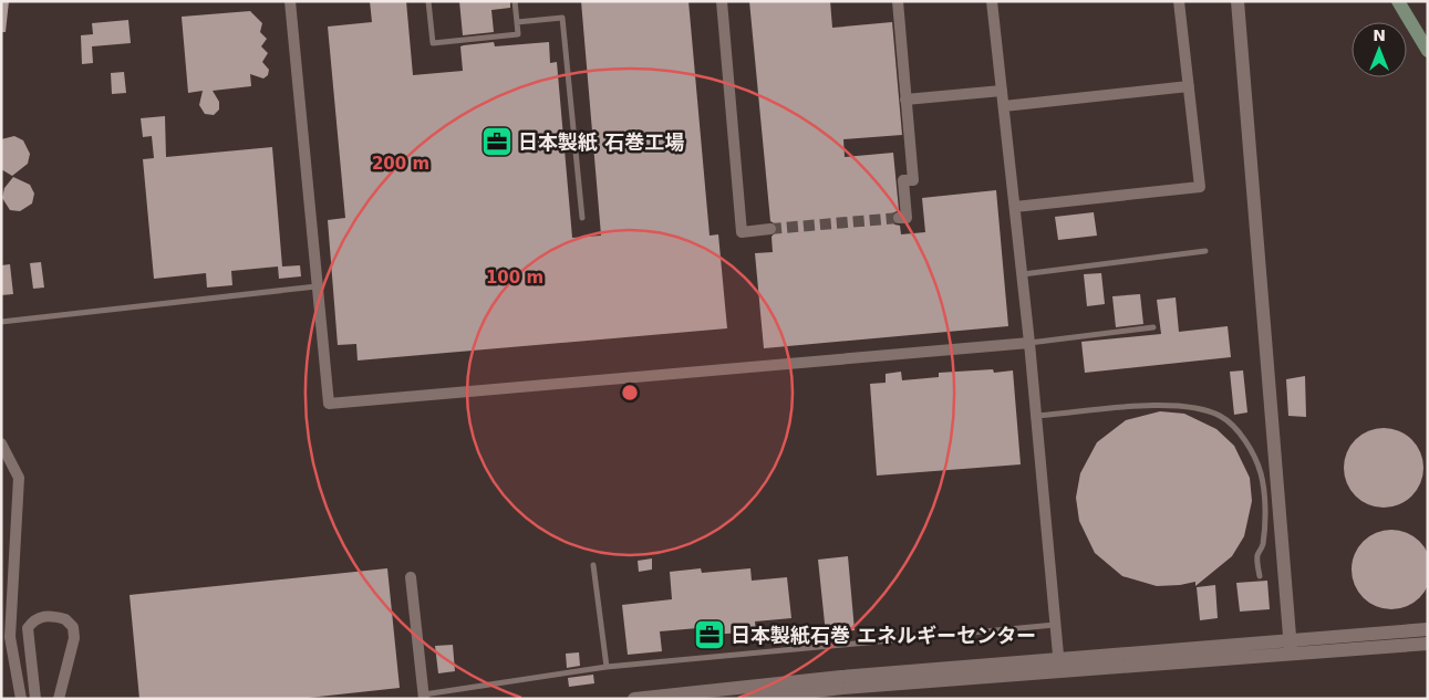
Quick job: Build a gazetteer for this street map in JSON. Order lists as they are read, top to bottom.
{
  "places": {
    "office": ["日本製紙 石巻工場", "日本製紙石巻 エネルギーセンター"]
  },
  "north": "top",
  "rings": ["200 m", "100 m"]
}
